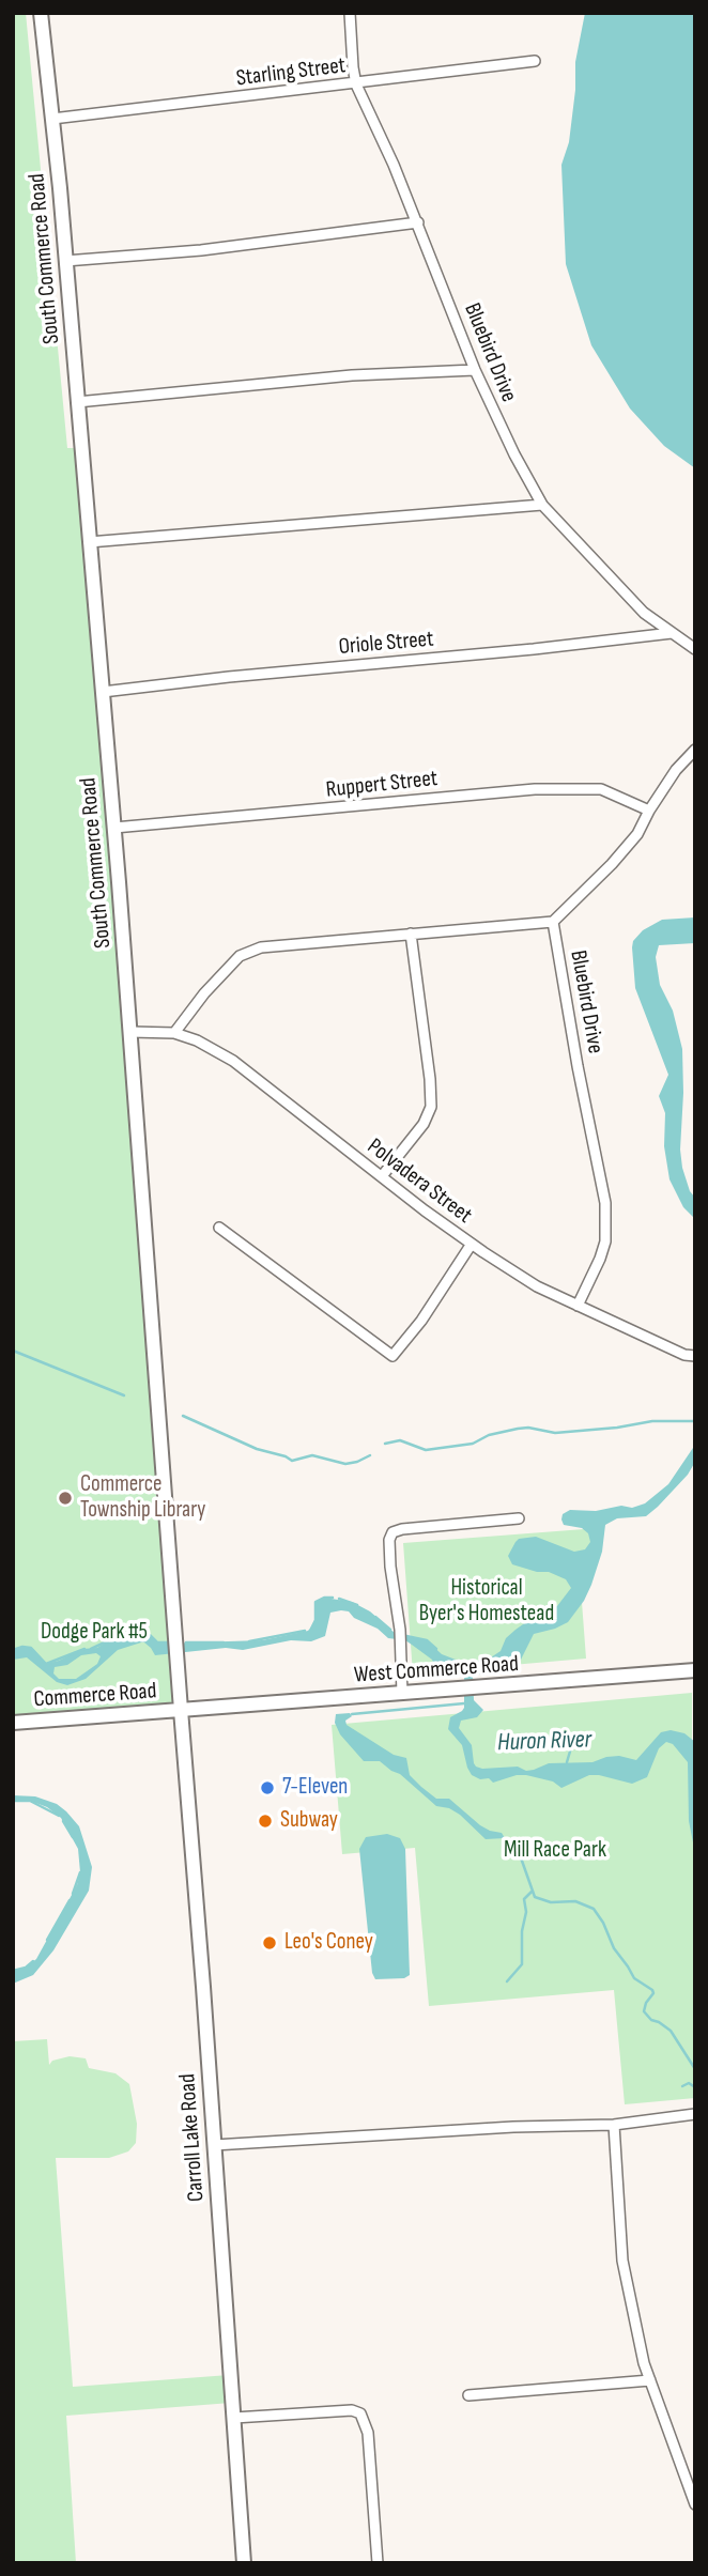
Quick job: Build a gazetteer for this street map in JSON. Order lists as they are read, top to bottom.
{
  "streets": {
    "street": [
      "Starling Street",
      "South Commerce Road",
      "Bluebird Drive",
      "Oriole Street",
      "Ruppert Street",
      "Polvadera Street",
      "West Commerce Road",
      "Commerce Road",
      "Carroll Lake Road"
    ]
  },
  "crossings": [
    ["Starling Street", "South Commerce Road"],
    ["Starling Street", "Bluebird Drive"],
    ["South Commerce Road", "Oriole Street"],
    ["South Commerce Road", "Ruppert Street"],
    ["South Commerce Road", "Polvadera Street"],
    ["South Commerce Road", "West Commerce Road"],
    ["South Commerce Road", "Commerce Road"],
    ["South Commerce Road", "Carroll Lake Road"],
    ["Bluebird Drive", "Oriole Street"],
    ["Bluebird Drive", "Ruppert Street"],
    ["Bluebird Drive", "Polvadera Street"],
    ["West Commerce Road", "Commerce Road"],
    ["West Commerce Road", "Carroll Lake Road"],
    ["Commerce Road", "Carroll Lake Road"]
  ],
  "water": ["Huron River"],
  "parks": ["Historical Byer's Homestead", "Dodge Park #5", "Mill Race Park"],
  "places": [
    "Commerce Township Library",
    "7-Eleven",
    "Subway",
    "Leo's Coney"
  ]
}
